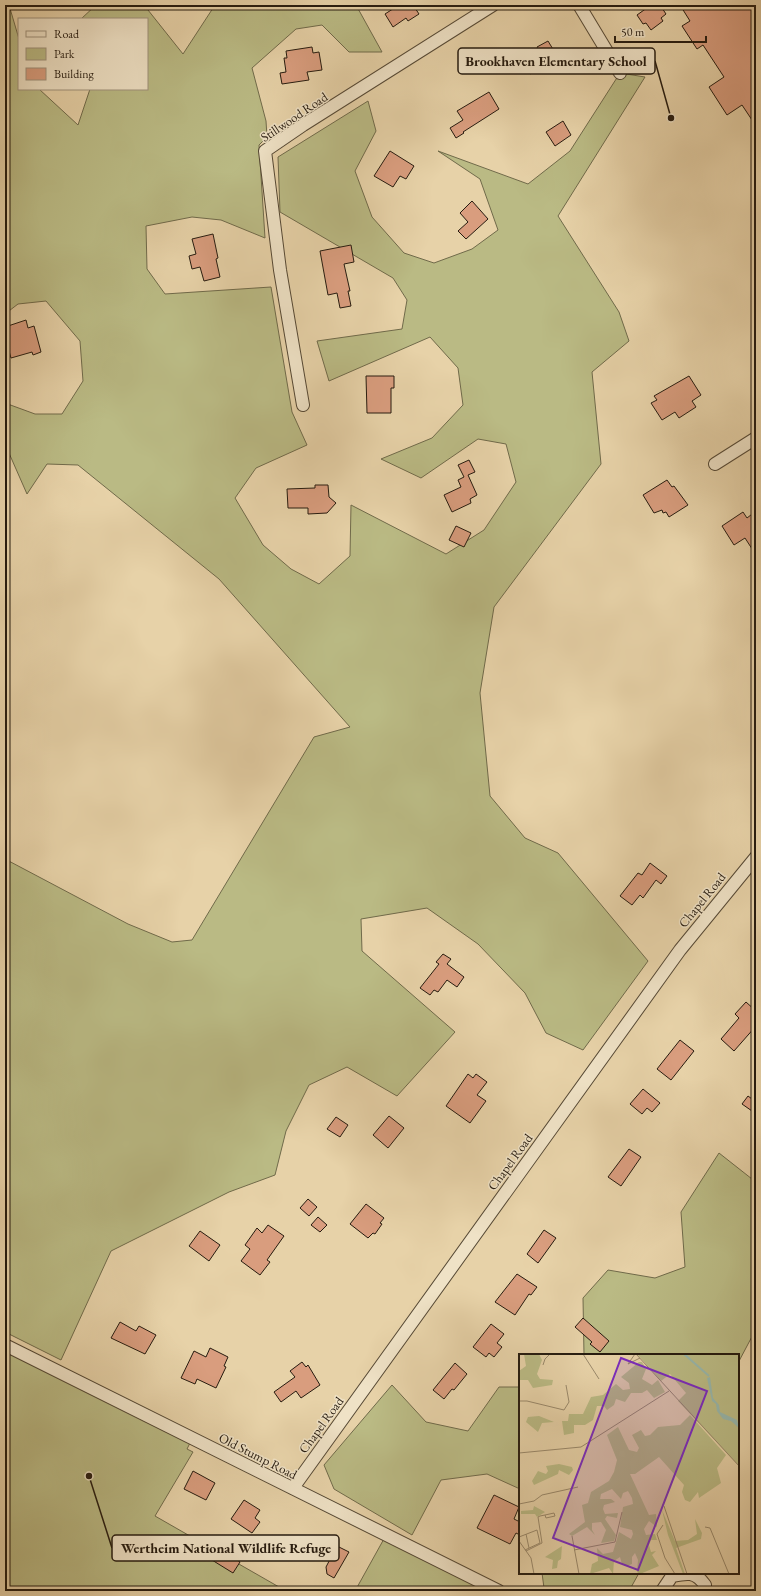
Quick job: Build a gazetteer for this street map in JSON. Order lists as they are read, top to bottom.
{
  "streets": {
    "street": ["Stillwood Road", "Chapel Road", "Old Stump Road"]
  },
  "crossings": [
    ["Chapel Road", "Old Stump Road"]
  ],
  "places": ["Brookhaven Elementary School", "Wertheim National Wildlife Refuge"],
  "legend": ["Road", "Park", "Building"],
  "scale_bar": "50 m"
}
